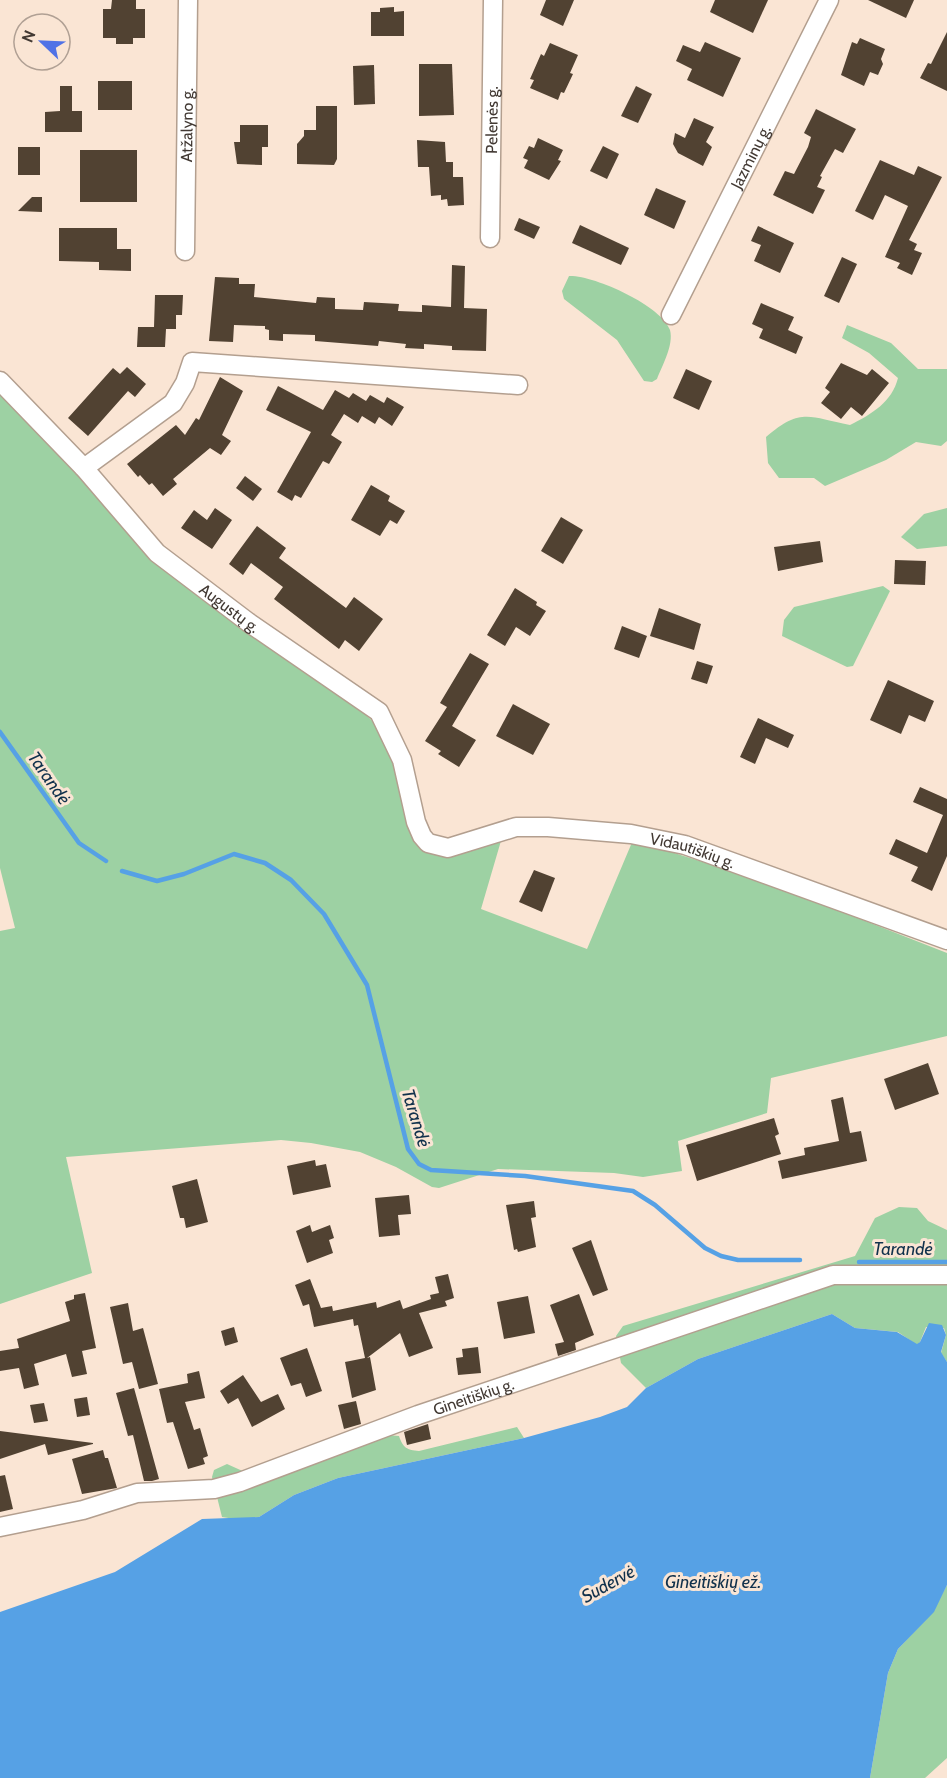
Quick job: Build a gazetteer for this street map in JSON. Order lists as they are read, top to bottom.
{
  "streets": {
    "street": [
      "Pelenės g.",
      "Atžalyno g.",
      "Jazminų g.",
      "Augustų g.",
      "Vidautiškių g.",
      "Gineitiškių g."
    ]
  },
  "crossings": [
    ["Augustų g.", "Vidautiškių g."]
  ],
  "water": ["Tarandė", "Gineitiškių ež.", "Sudervė"],
  "north": "top left"
}
